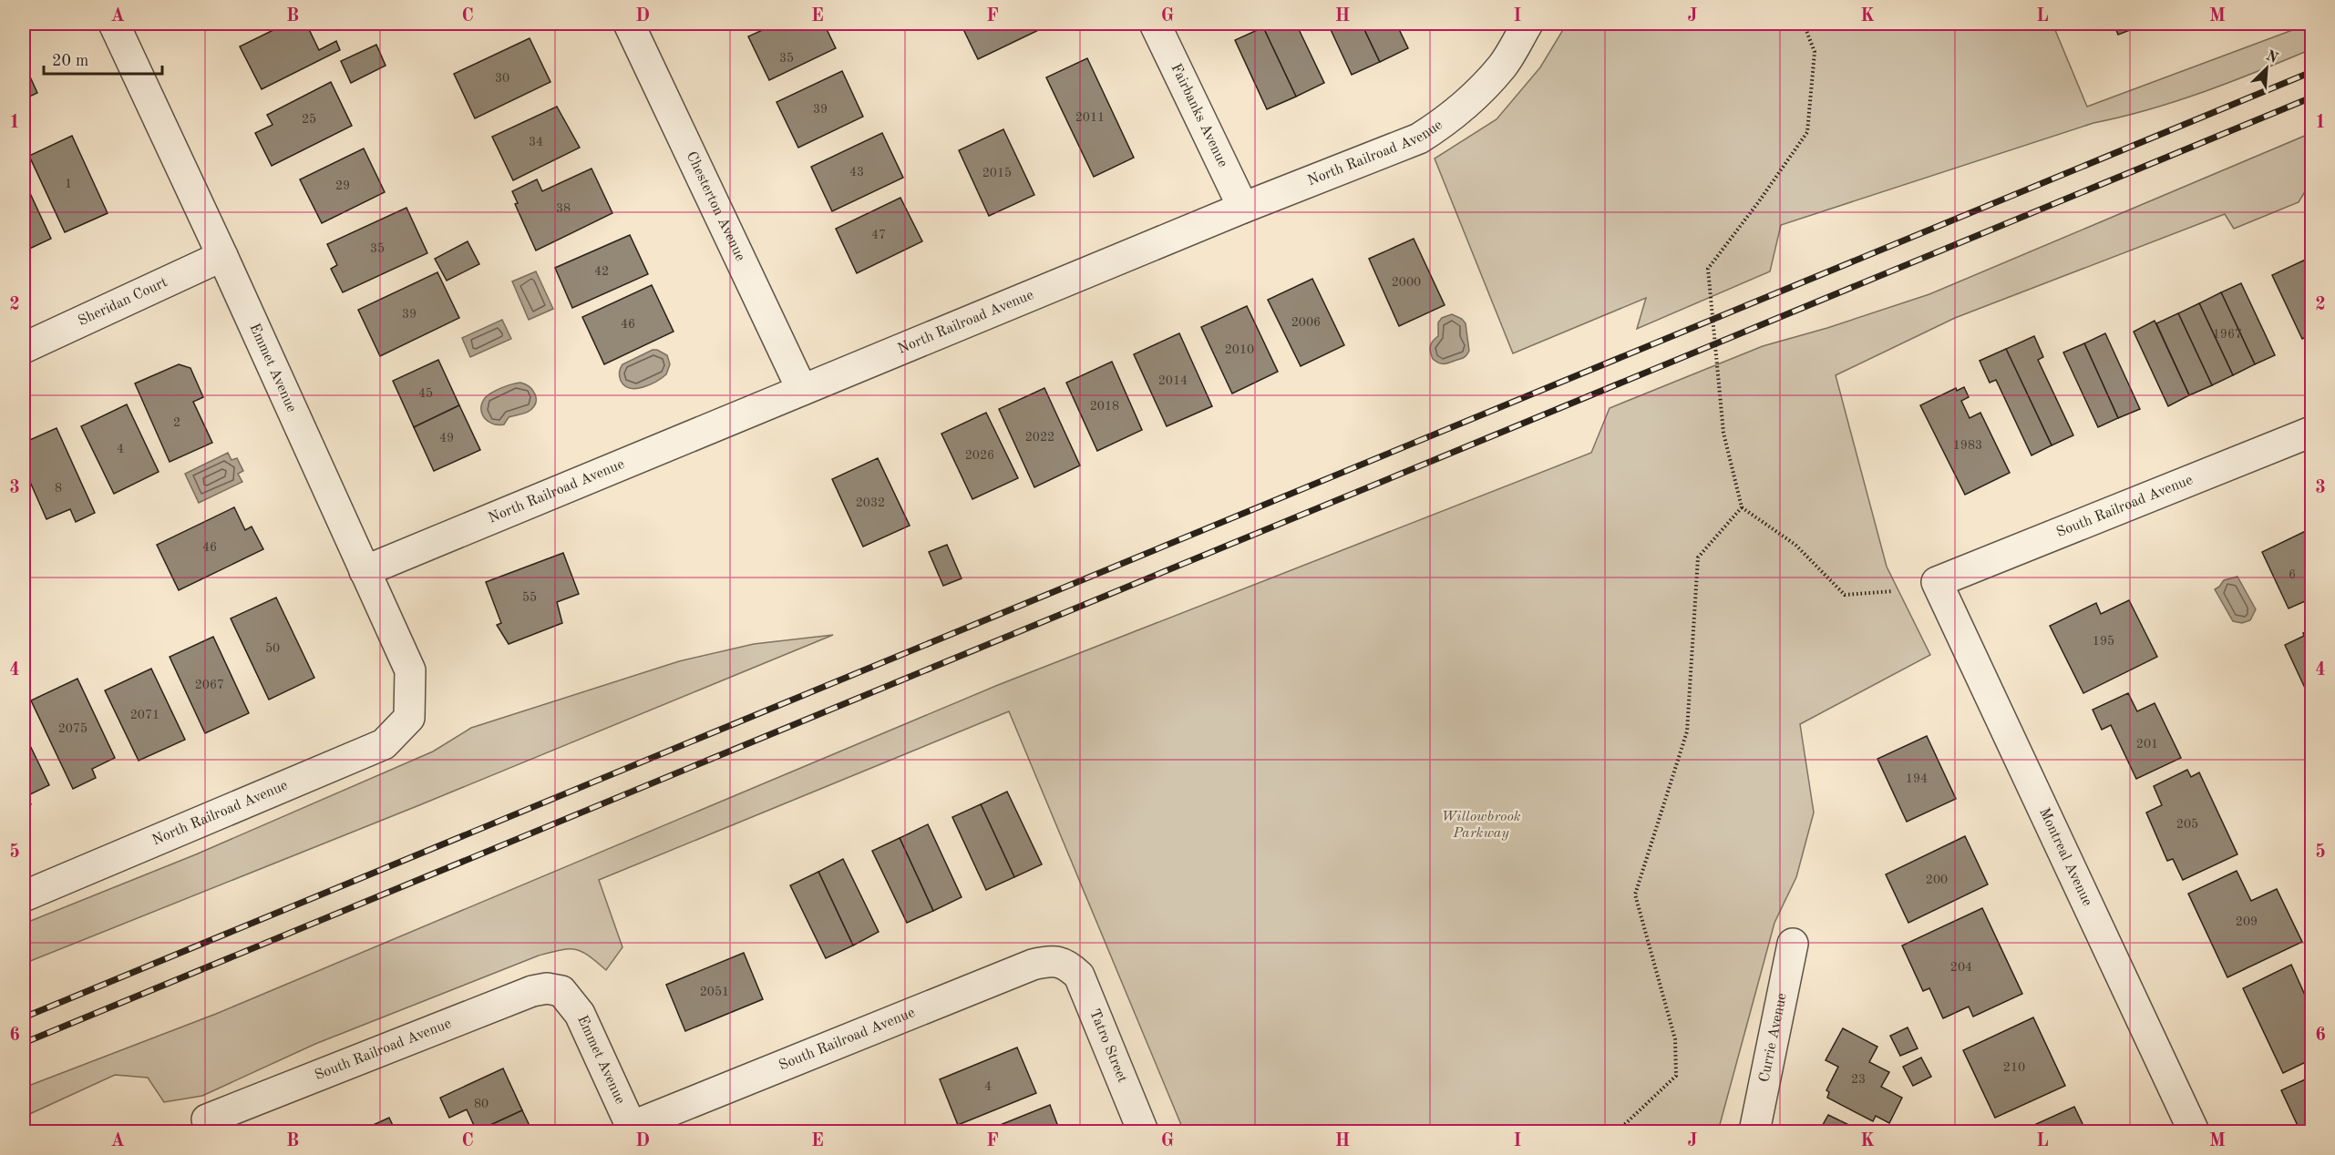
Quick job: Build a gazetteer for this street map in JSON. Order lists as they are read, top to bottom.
{
  "streets": {
    "street": [
      "Fairbanks Avenue",
      "North Railroad Avenue",
      "Chesterton Avenue",
      "Sheridan Court",
      "Emmet Avenue",
      "South Railroad Avenue",
      "Montreal Avenue",
      "Currie Avenue",
      "Tatro Street"
    ]
  },
  "crossings": [
    ["Fairbanks Avenue", "North Railroad Avenue"],
    ["North Railroad Avenue", "Chesterton Avenue"],
    ["North Railroad Avenue", "Emmet Avenue"],
    ["Sheridan Court", "Emmet Avenue"],
    ["Emmet Avenue", "South Railroad Avenue"],
    ["South Railroad Avenue", "Montreal Avenue"],
    ["South Railroad Avenue", "Tatro Street"]
  ],
  "parks": ["Willowbrook Parkway"],
  "house_numbers": [
    "35",
    "30",
    "39",
    "2011",
    "25",
    "34",
    "43",
    "2015",
    "1",
    "29",
    "38",
    "47",
    "35",
    "42",
    "2000",
    "39",
    "2006",
    "46",
    "1967",
    "2010",
    "2014",
    "45",
    "2018",
    "2",
    "2022",
    "49",
    "1983",
    "4",
    "2026",
    "8",
    "2032",
    "46",
    "6",
    "55",
    "195",
    "50",
    "2067",
    "2071",
    "2075",
    "201",
    "194",
    "205",
    "200",
    "209",
    "204",
    "2051",
    "210",
    "23",
    "4",
    "80"
  ],
  "scale_bar": "20 m",
  "north": "top right",
  "grid": {
    "columns": [
      "A",
      "B",
      "C",
      "D",
      "E",
      "F",
      "G",
      "H",
      "I",
      "J",
      "K",
      "L",
      "M"
    ],
    "rows": [
      "1",
      "2",
      "3",
      "4",
      "5",
      "6"
    ]
  }
}
